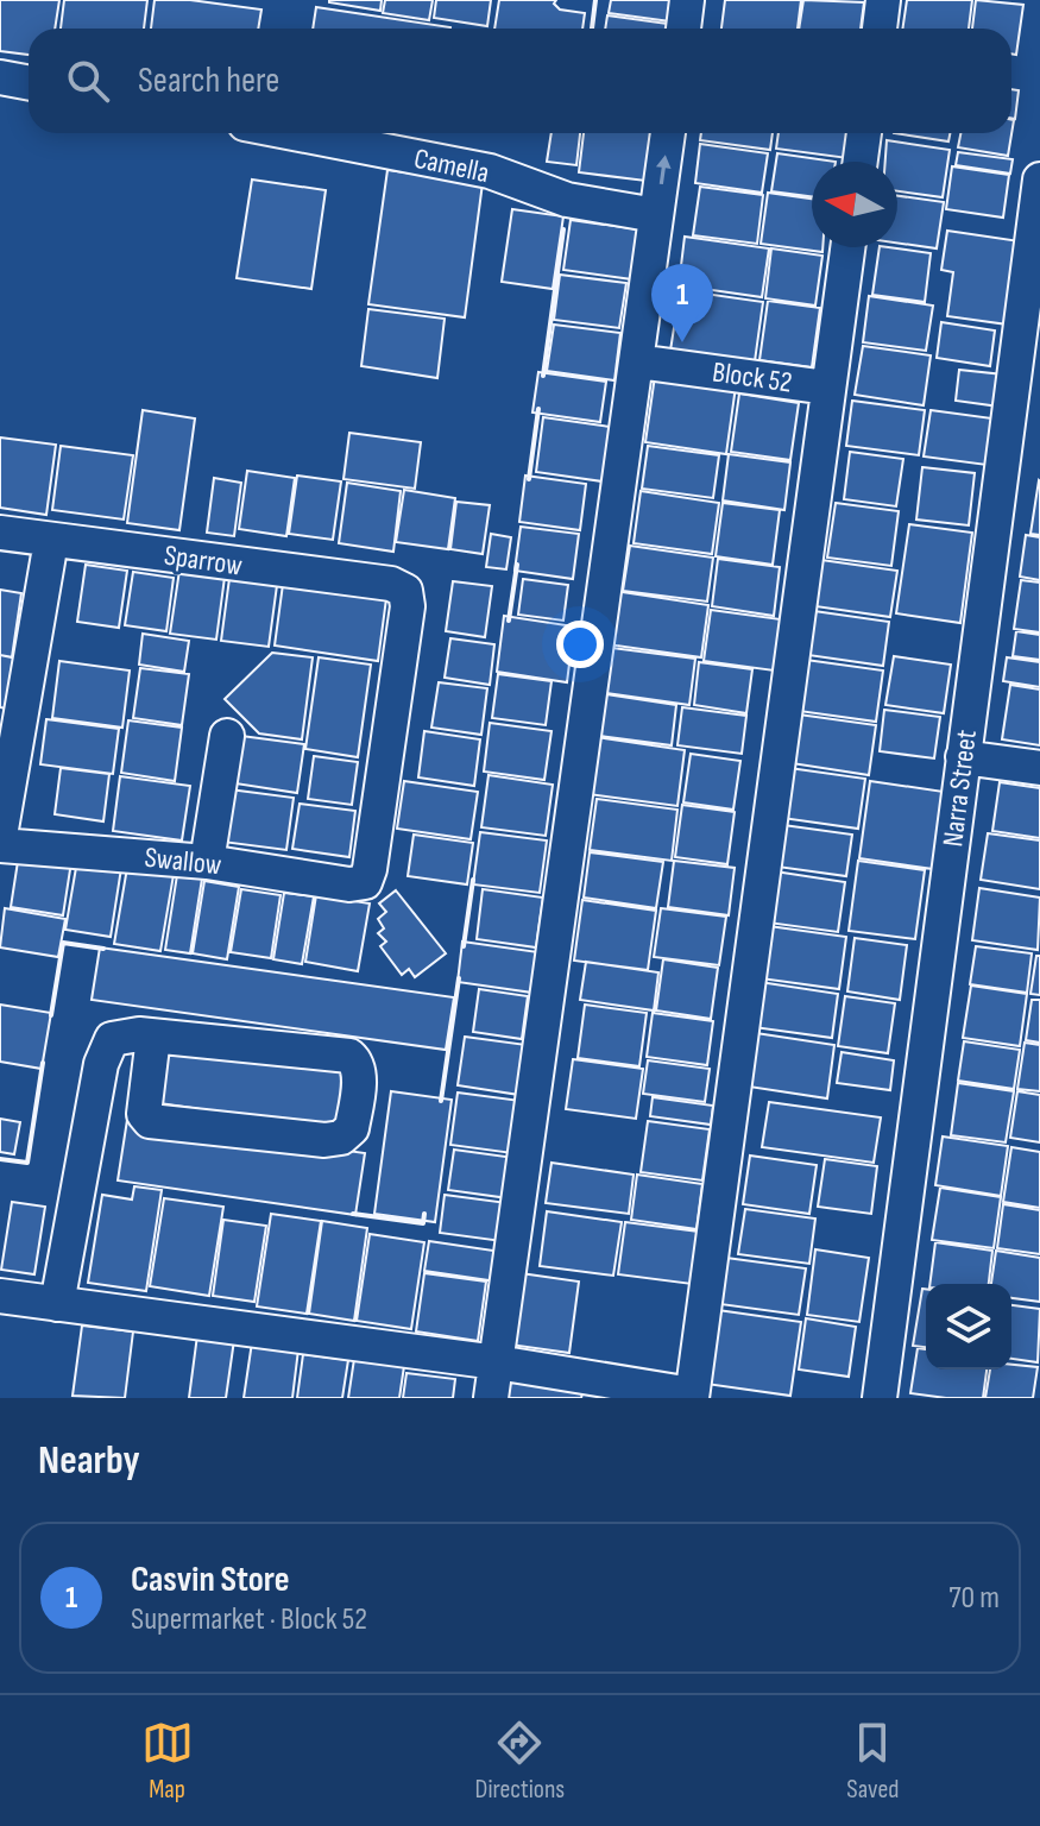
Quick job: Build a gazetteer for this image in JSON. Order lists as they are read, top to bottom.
{
  "streets": {
    "street": [
      "Camella",
      "Block 52",
      "Sparrow",
      "Narra Street",
      "Swallow"
    ]
  },
  "crossings": [
    ["Sparrow", "Swallow"]
  ],
  "north": "left",
  "page": {
    "search": "Search here",
    "pins": "1",
    "heading": "Nearby",
    "list": [
      {
        "mark": "1",
        "name": "Casvin Store",
        "note": "Supermarket · Block 52",
        "value": "70 m"
      }
    ],
    "nav": ["Map", "Directions", "Saved"]
  }
}
